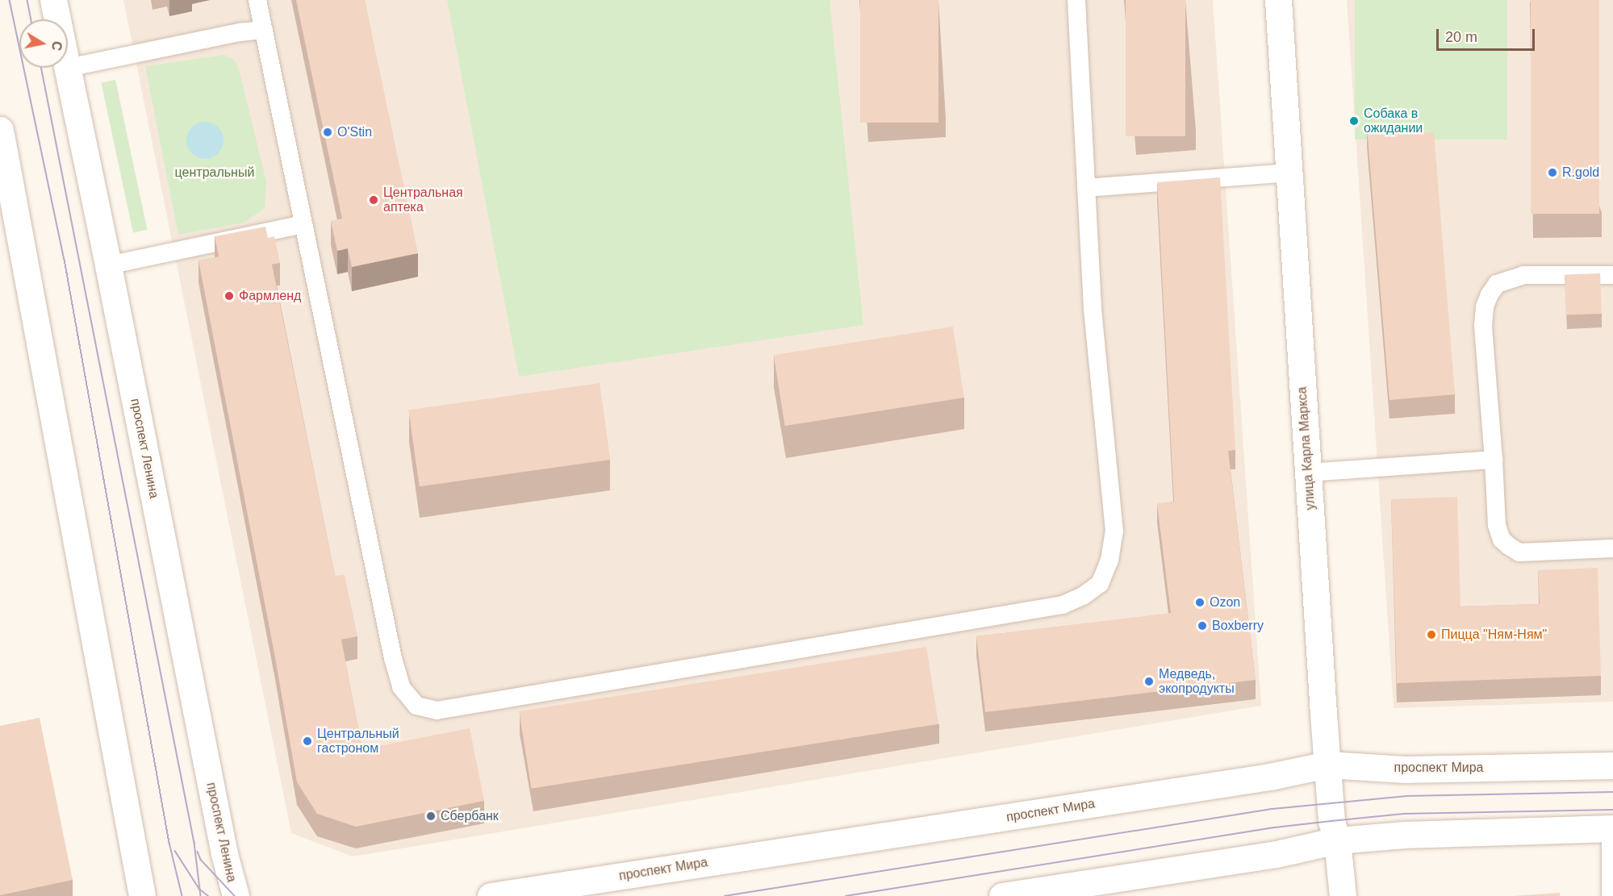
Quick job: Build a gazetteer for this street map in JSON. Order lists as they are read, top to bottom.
{
  "streets": {
    "main road": ["проспект Ленина", "улица Карла Маркса", "проспект Мира"]
  },
  "crossings": [
    ["улица Карла Маркса", "проспект Мира"]
  ],
  "parks": ["центральный"],
  "places": [
    "Собака в ожидании",
    "O'Stin",
    "R.gold",
    "Центральная аптека",
    "Фармленд",
    "Ozon",
    "Boxberry",
    "Пицца \"Ням-Ням\"",
    "Медведь, экопродукты",
    "Центральный гастроном",
    "Сбербанк"
  ],
  "scale_bar": "20 m",
  "north": "right"
}
